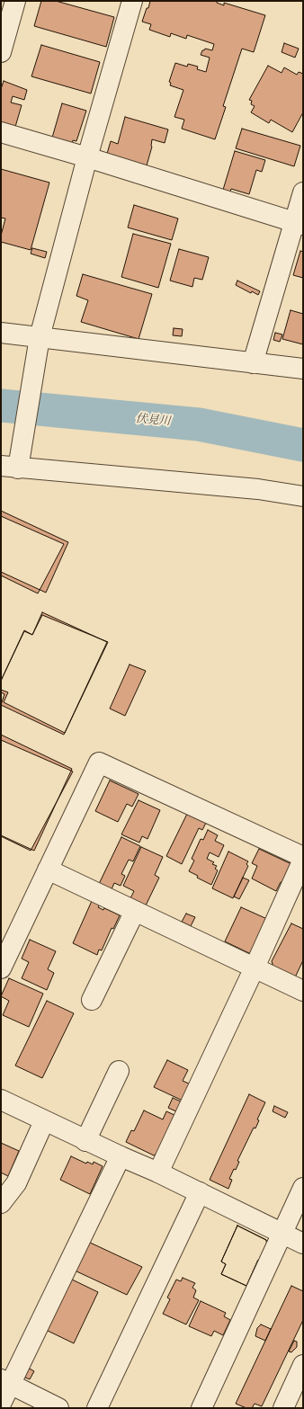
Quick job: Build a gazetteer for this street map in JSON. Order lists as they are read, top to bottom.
{
  "water": ["伏見川"]
}
